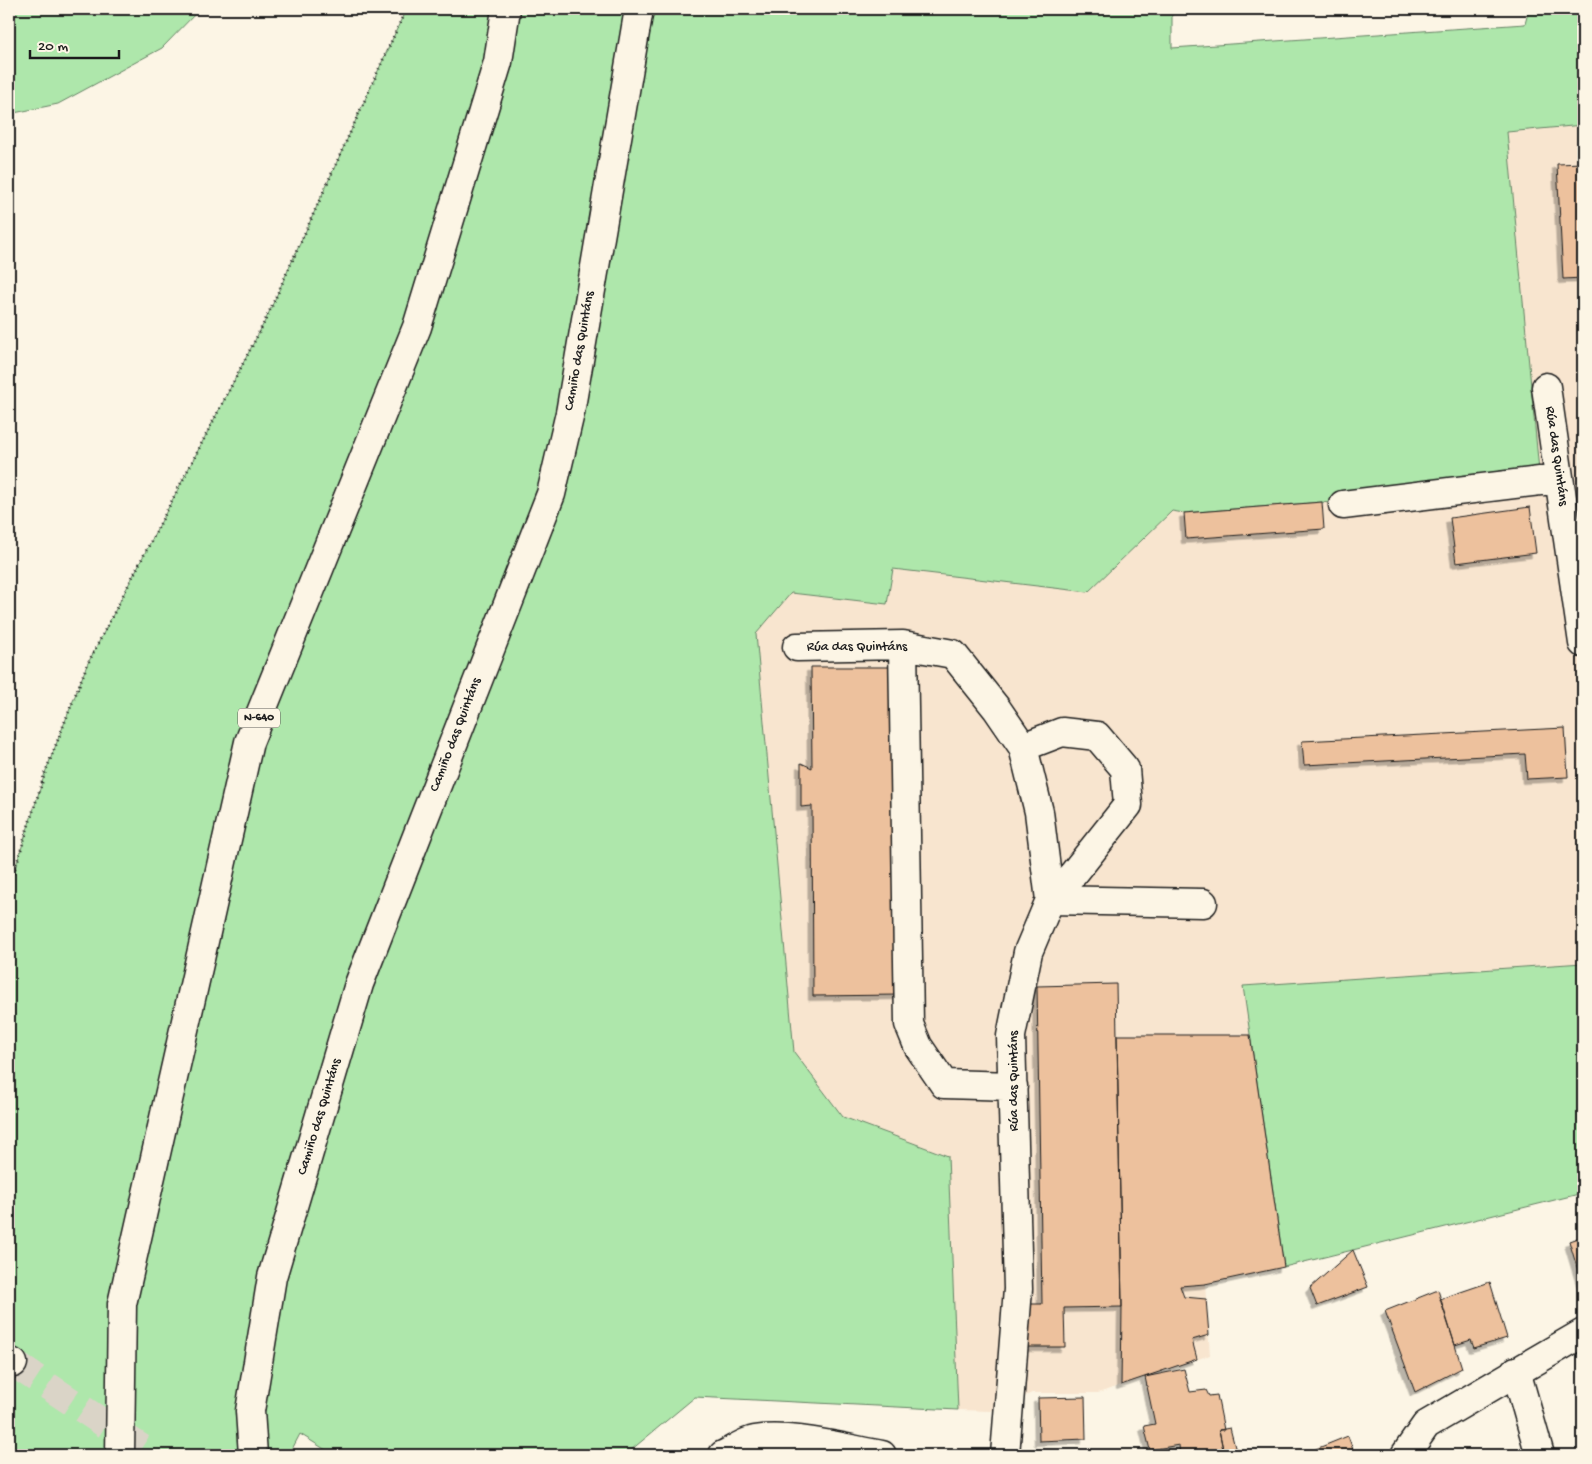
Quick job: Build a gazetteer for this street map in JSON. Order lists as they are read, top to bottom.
{
  "streets": {
    "main road": ["Camiño das Quintáns", "Rúa das Quintáns", "N-640"]
  },
  "scale_bar": "20 m"
}
